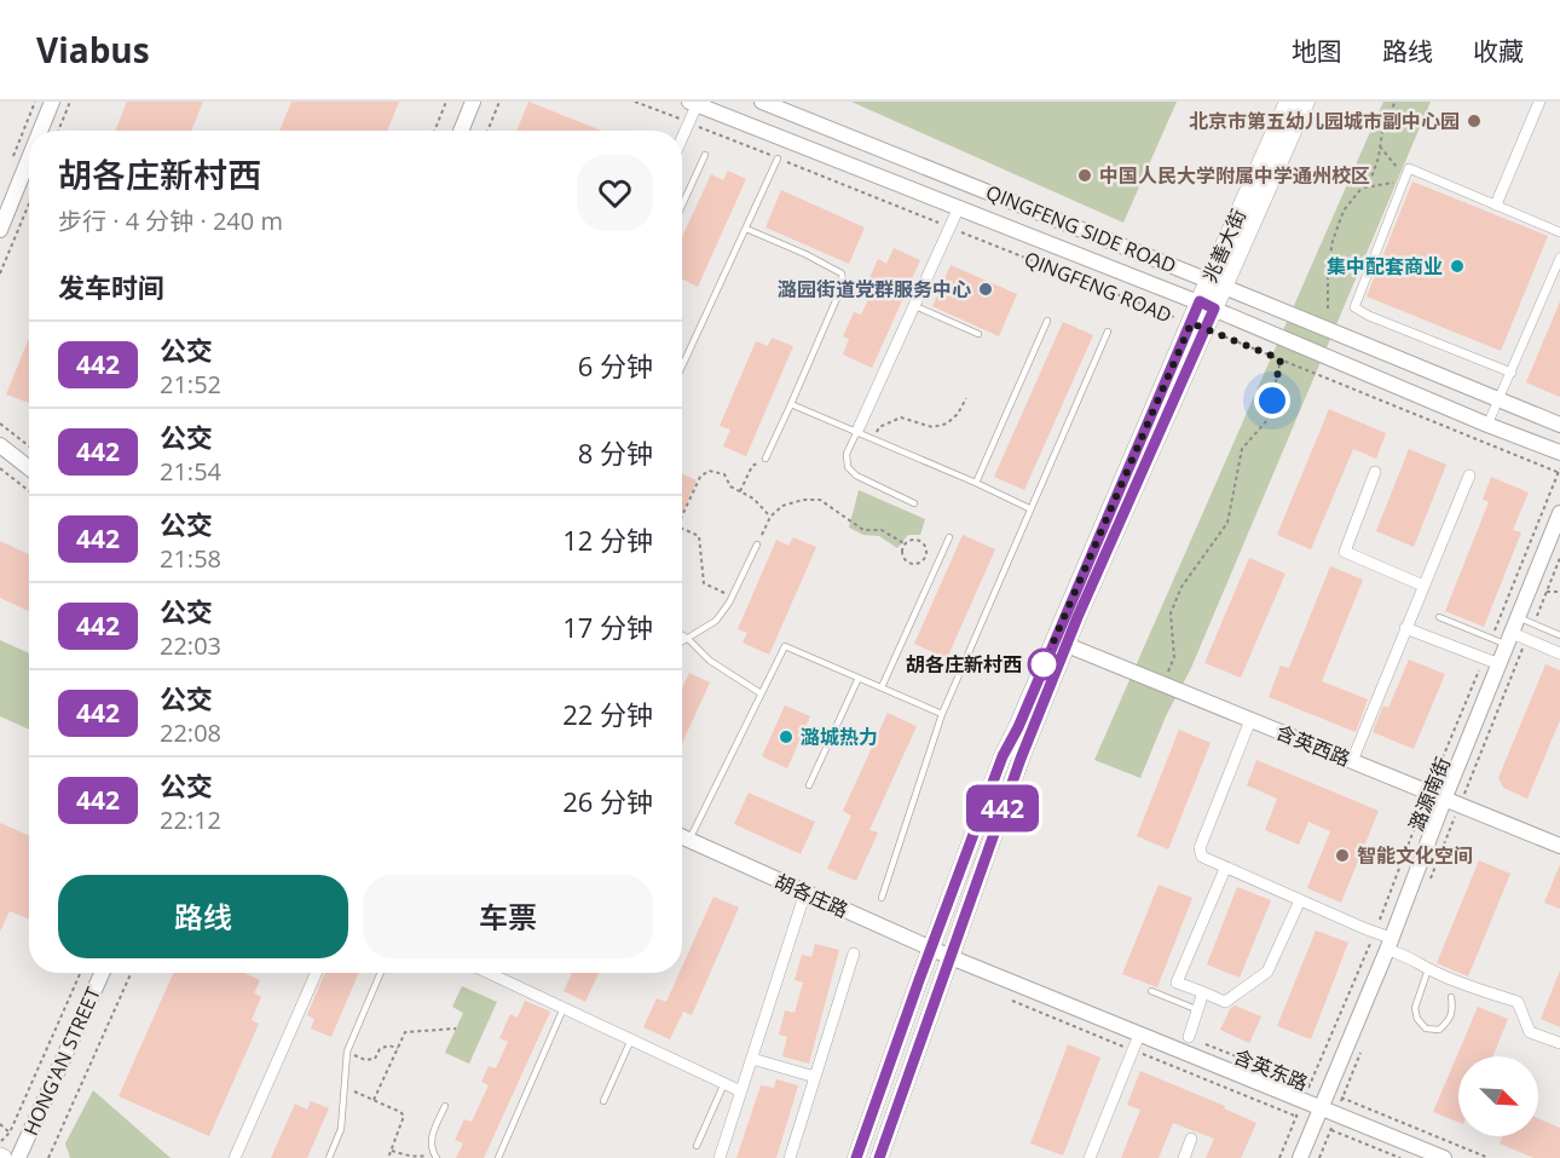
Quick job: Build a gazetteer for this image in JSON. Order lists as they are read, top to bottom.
{
  "streets": {
    "main road": ["兆善大街"],
    "street": [
      "QINGFENG SIDE ROAD",
      "QINGFENG ROAD",
      "含英西路",
      "潞源南街",
      "胡各庄路",
      "HONG'AN STREET",
      "含英东路"
    ]
  },
  "crossings": [
    ["QINGFENG SIDE ROAD", "兆善大街"],
    ["兆善大街", "QINGFENG ROAD"],
    ["兆善大街", "含英西路"],
    ["兆善大街", "胡各庄路"],
    ["兆善大街", "含英东路"],
    ["含英西路", "潞源南街"],
    ["潞源南街", "含英东路"],
    ["胡各庄路", "含英东路"]
  ],
  "places": [
    "北京市第五幼儿园城市副中心园",
    "中国人民大学附属中学通州校区",
    "集中配套商业",
    "潞园街道党群服务中心",
    "胡各庄新村西",
    "潞城热力",
    "智能文化空间"
  ],
  "lines": ["bus line 442"],
  "north": "bottom right",
  "page": {
    "header": "Viabus",
    "nav": ["地图", "路线", "收藏"],
    "on_map": "442",
    "heading": [
      ["胡各庄新村西", "步行 · 4 分钟 · 240 m"],
      "发车时间"
    ],
    "list": [
      {
        "mark": "442",
        "name": "公交",
        "note": "21:52",
        "value": "6 分钟"
      },
      {
        "mark": "442",
        "name": "公交",
        "note": "21:54",
        "value": "8 分钟"
      },
      {
        "mark": "442",
        "name": "公交",
        "note": "21:58",
        "value": "12 分钟"
      },
      {
        "mark": "442",
        "name": "公交",
        "note": "22:03",
        "value": "17 分钟"
      },
      {
        "mark": "442",
        "name": "公交",
        "note": "22:08",
        "value": "22 分钟"
      },
      {
        "mark": "442",
        "name": "公交",
        "note": "22:12",
        "value": "26 分钟"
      }
    ],
    "buttons": ["路线", "车票"]
  }
}
